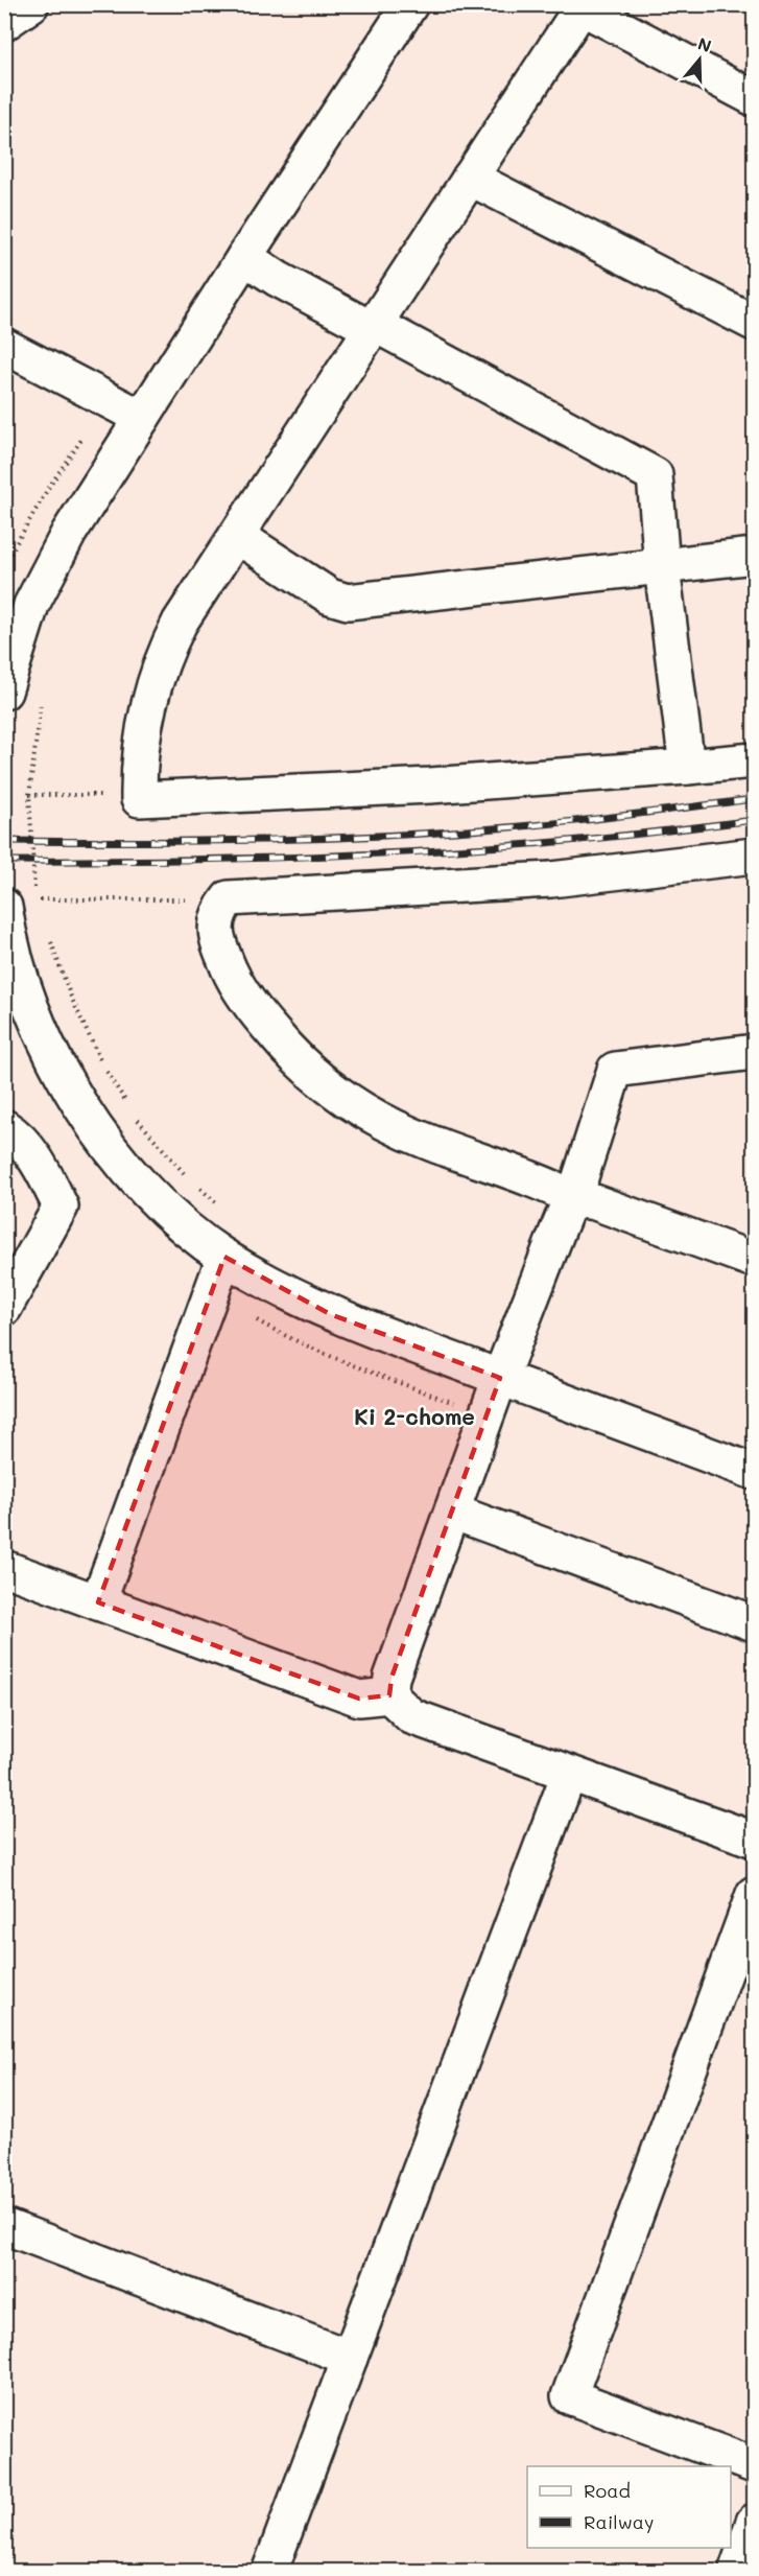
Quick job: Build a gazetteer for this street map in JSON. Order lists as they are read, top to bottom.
{
  "districts": ["Ki 2-chome"],
  "legend": ["Road", "Railway"],
  "north": "top"
}
